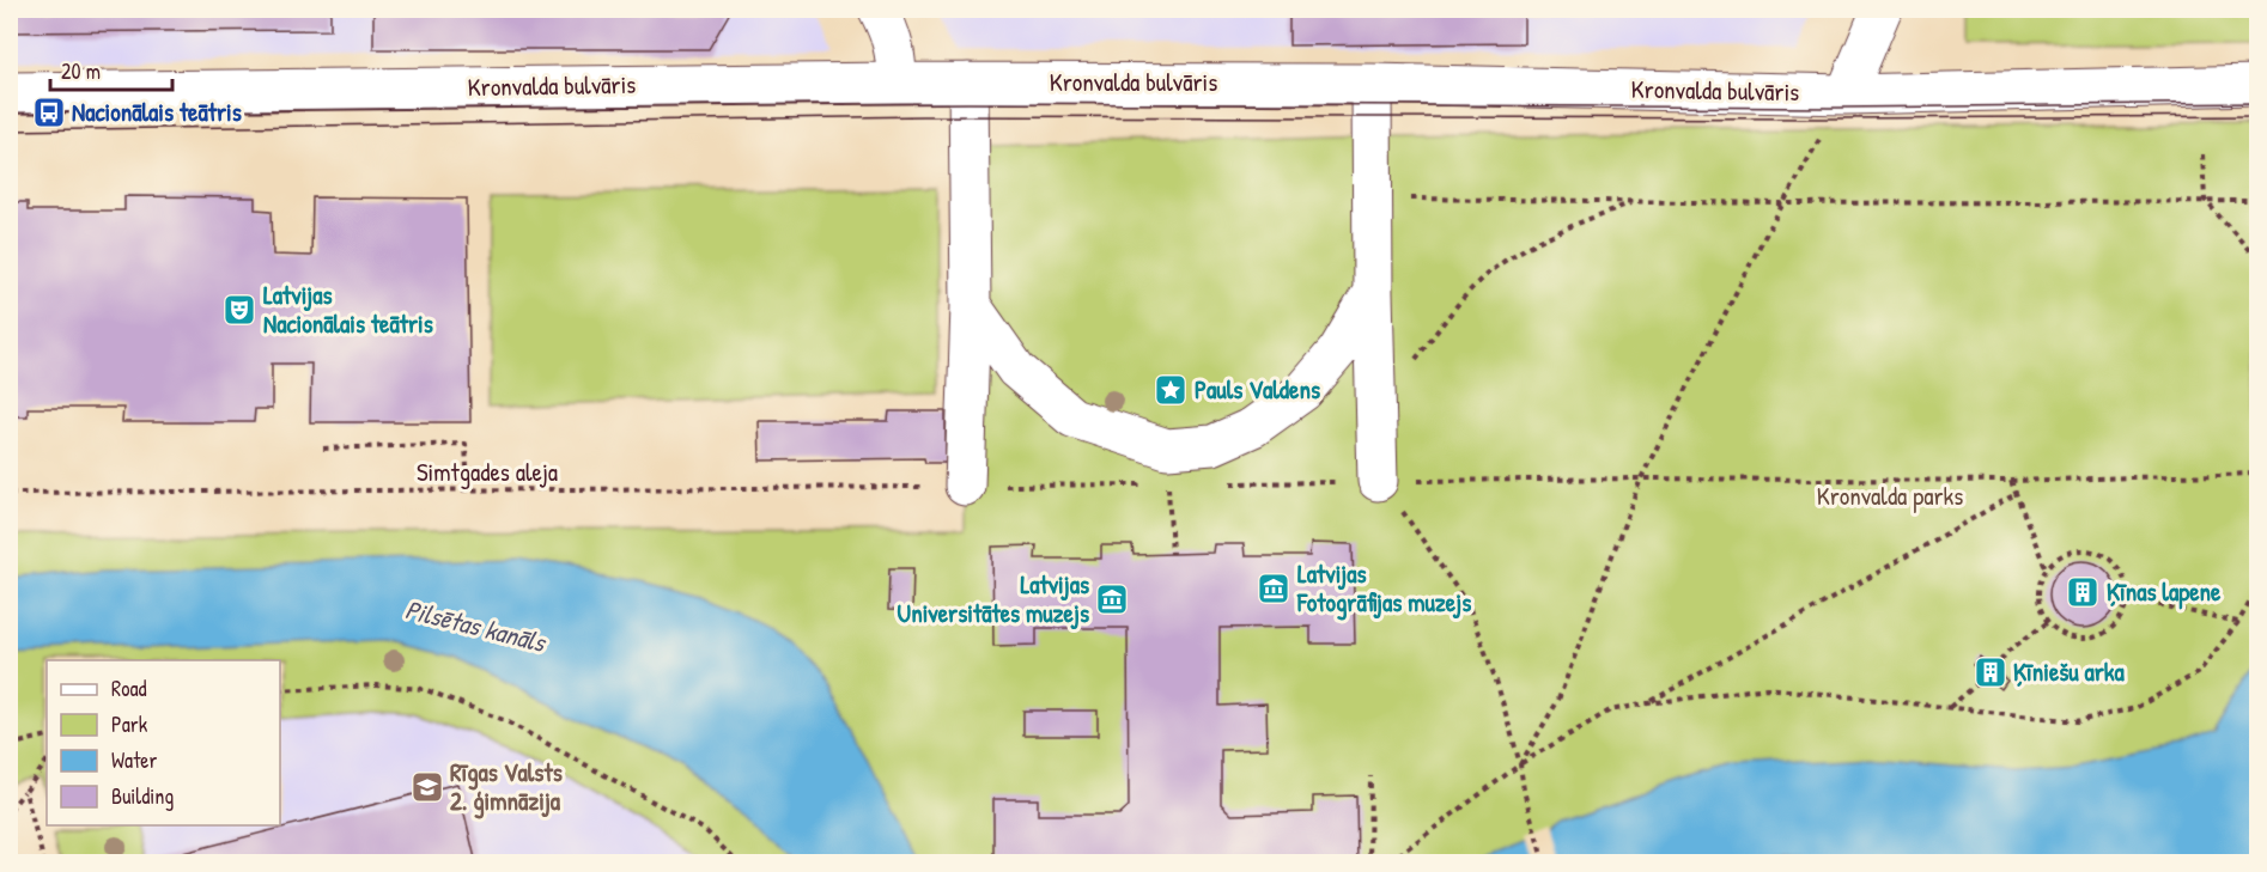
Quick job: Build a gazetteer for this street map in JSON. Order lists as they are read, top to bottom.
{
  "streets": {
    "street": ["Kronvalda bulvāris"],
    "path": ["Simtgades aleja"]
  },
  "water": ["Pilsētas kanāls"],
  "parks": ["Kronvalda parks"],
  "places": {
    "bus stop": ["Nacionālais teātris"],
    "theatre": ["Latvijas Nacionālais teātris"],
    "place": ["Pauls Valdens"],
    "museum": ["Latvijas Fotogrāfijas muzejs", "Latvijas Universitātes muzejs"],
    "building": ["Ķīnas lapene", "Ķīniešu arka"],
    "school or university": ["Rīgas Valsts 2. ģimnāzija"]
  },
  "legend": [
    "Road",
    "Park",
    "Water",
    "Building"
  ],
  "scale_bar": "20 m"
}
